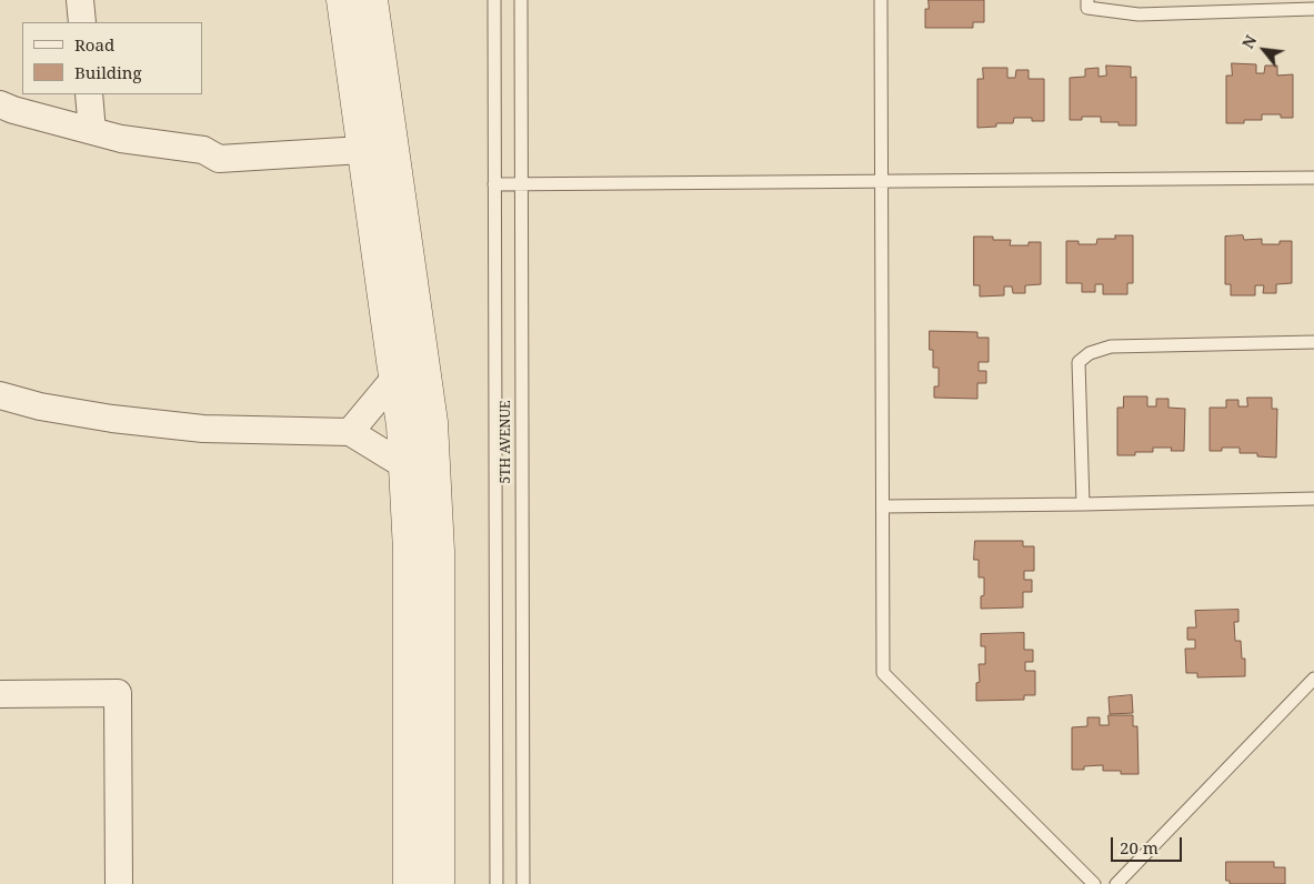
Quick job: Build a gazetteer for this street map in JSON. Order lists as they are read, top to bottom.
{
  "streets": {
    "lane": ["5TH AVENUE"]
  },
  "legend": ["Road", "Building"],
  "scale_bar": "20 m",
  "north": "top left"
}
